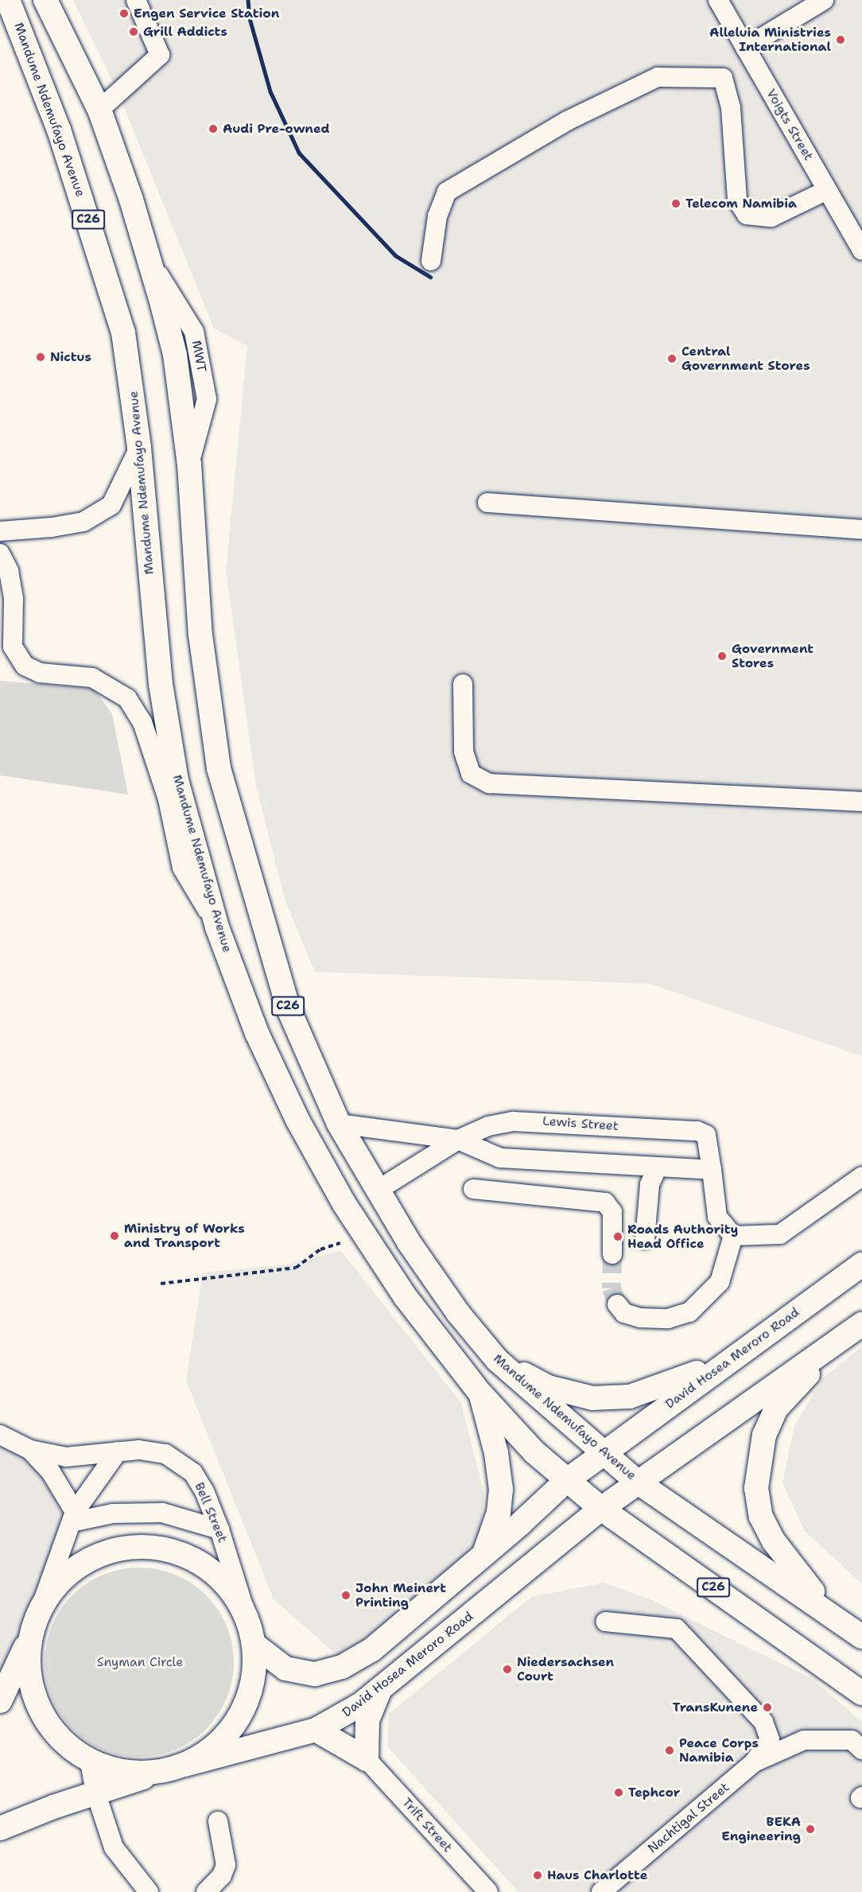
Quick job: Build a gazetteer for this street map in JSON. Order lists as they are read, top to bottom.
{
  "streets": {
    "main road": ["Mandume Ndemufayo Avenue", "C26", "David Hosea Meroro Road"],
    "street": [
      "Voigts Street",
      "Lewis Street",
      "Bell Street",
      "Nachtigal Street",
      "Trift Street"
    ]
  },
  "crossings": [
    ["Mandume Ndemufayo Avenue", "Lewis Street"],
    ["Mandume Ndemufayo Avenue", "David Hosea Meroro Road"]
  ],
  "parks": ["Snyman Circle"],
  "places": [
    "Engen Service Station",
    "Grill Addicts",
    "Alleluia Ministries International",
    "Audi Pre-owned",
    "Telecom Namibia",
    "Nictus",
    "Central Government Stores",
    "Government Stores",
    "Ministry of Works and Transport",
    "Roads Authority Head Office",
    "John Meinert Printing",
    "Niedersachsen Court",
    "TransKunene",
    "Peace Corps Namibia",
    "Tephcor",
    "BEKA Engineering",
    "Haus Charlotte"
  ]
}
